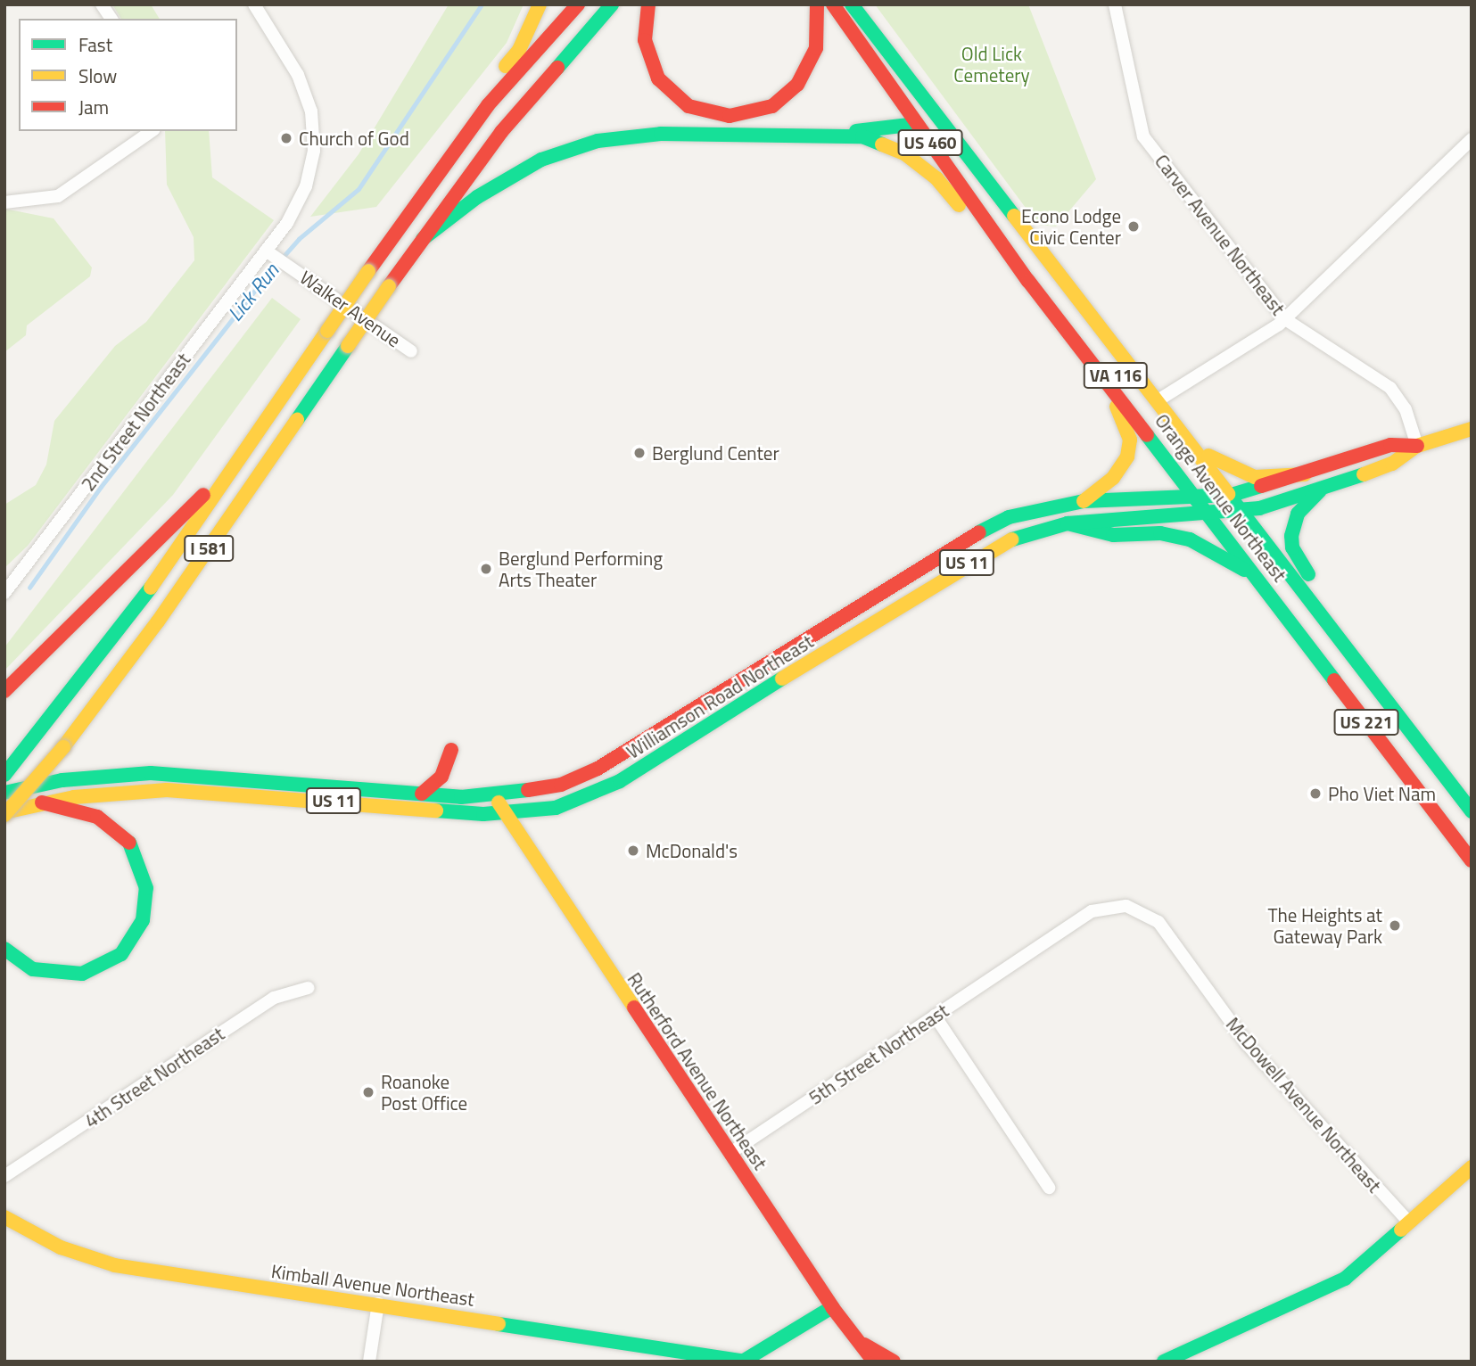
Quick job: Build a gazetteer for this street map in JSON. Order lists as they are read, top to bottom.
{
  "streets": {
    "main road": [
      "US 460",
      "VA 116",
      "Orange Avenue Northeast",
      "I 581",
      "US 11",
      "Williamson Road Northeast",
      "US 221",
      "Rutherford Avenue Northeast",
      "Kimball Avenue Northeast"
    ],
    "street": [
      "Carver Avenue Northeast",
      "Walker Avenue",
      "2nd Street Northeast",
      "5th Street Northeast",
      "4th Street Northeast",
      "McDowell Avenue Northeast"
    ]
  },
  "crossings": [
    ["Carver Avenue Northeast", "Williamson Road Northeast"],
    ["Walker Avenue", "2nd Street Northeast"],
    ["VA 116", "Orange Avenue Northeast"],
    ["VA 116", "Williamson Road Northeast"],
    ["Orange Avenue Northeast", "Williamson Road Northeast"],
    ["I 581", "Williamson Road Northeast"],
    ["Williamson Road Northeast", "Rutherford Avenue Northeast"],
    ["5th Street Northeast", "Rutherford Avenue Northeast"],
    ["5th Street Northeast", "McDowell Avenue Northeast"],
    ["Rutherford Avenue Northeast", "Kimball Avenue Northeast"]
  ],
  "water": ["Lick Run"],
  "parks": ["Old Lick Cemetery"],
  "places": [
    "Church of God",
    "Econo Lodge Civic Center",
    "Berglund Center",
    "Berglund Performing Arts Theater",
    "Pho Viet Nam",
    "McDonald's",
    "The Heights at Gateway Park",
    "Roanoke Post Office"
  ],
  "legend": ["Fast", "Slow", "Jam"]
}
